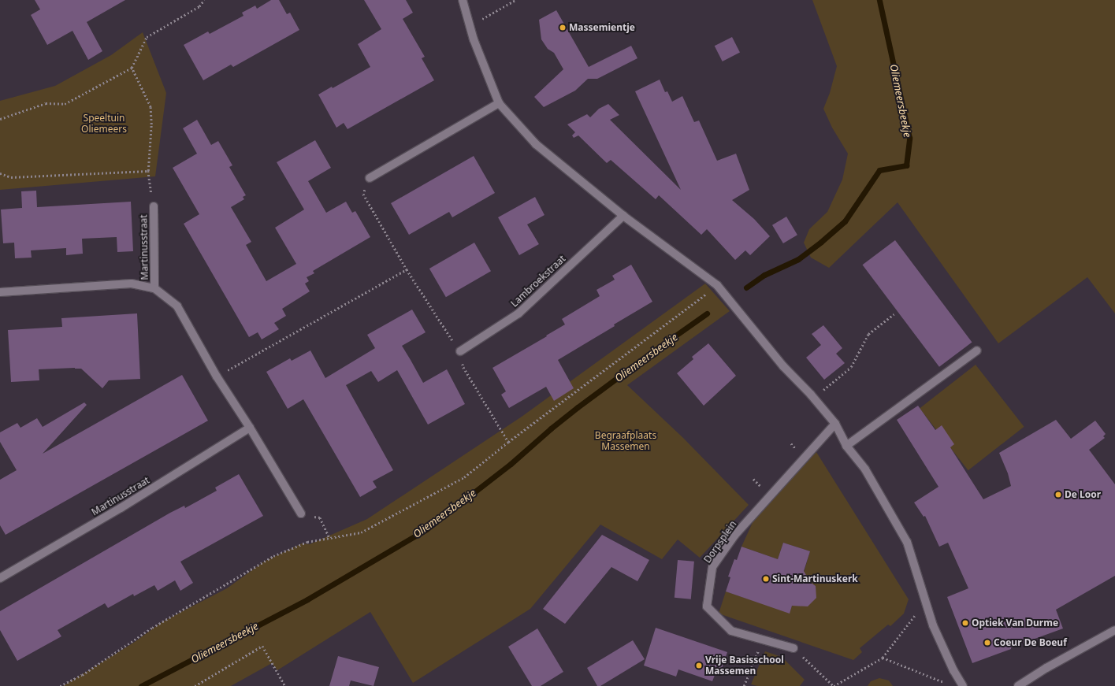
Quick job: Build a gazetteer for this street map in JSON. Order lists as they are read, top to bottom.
{
  "streets": {
    "street": ["Martinusstraat", "Lambroekstraat", "Dorpsplein"]
  },
  "water": ["Oliemeersbeekje"],
  "parks": ["Speeltuin Oliemeers", "Begraafplaats Massemen"],
  "places": [
    "Massemientje",
    "De Loor",
    "Sint-Martinuskerk",
    "Optiek Van Durme",
    "Coeur De Boeuf",
    "Vrije Basisschool Massemen"
  ]
}
